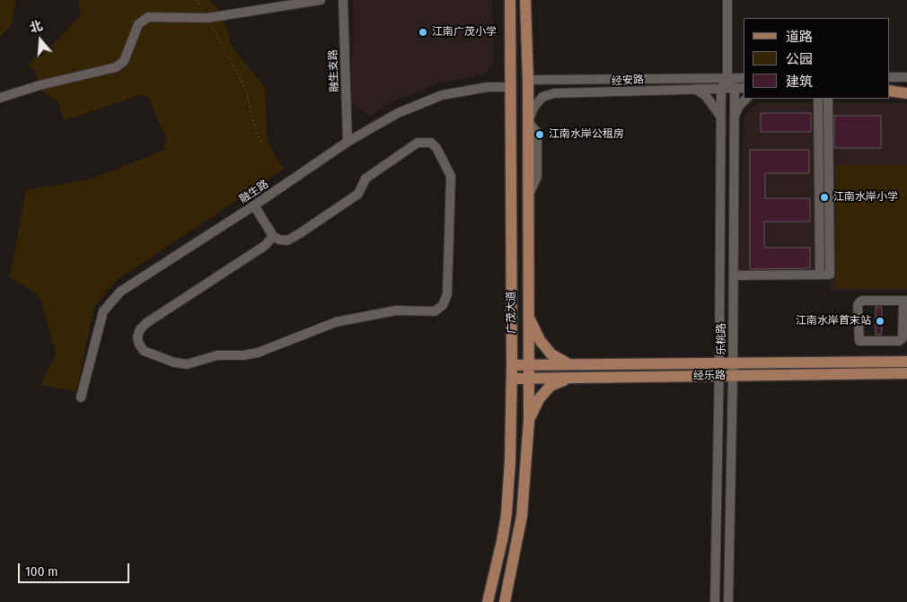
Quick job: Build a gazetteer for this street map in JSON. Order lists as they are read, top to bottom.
{
  "streets": {
    "main road": ["广茂大道", "经乐路"],
    "street": [
      "融生支路",
      "经安路",
      "融生路",
      "乐桃路"
    ]
  },
  "crossings": [
    ["融生支路", "融生路"],
    ["经安路", "广茂大道"],
    ["经安路", "乐桃路"],
    ["融生路", "广茂大道"],
    ["广茂大道", "经乐路"],
    ["乐桃路", "经乐路"]
  ],
  "places": [
    "江南广茂小学",
    "江南水岸公租房",
    "江南水岸小学",
    "江南水岸首末站"
  ],
  "legend": ["道路", "公园", "建筑"],
  "scale_bar": "100 m",
  "north": "top"
}
